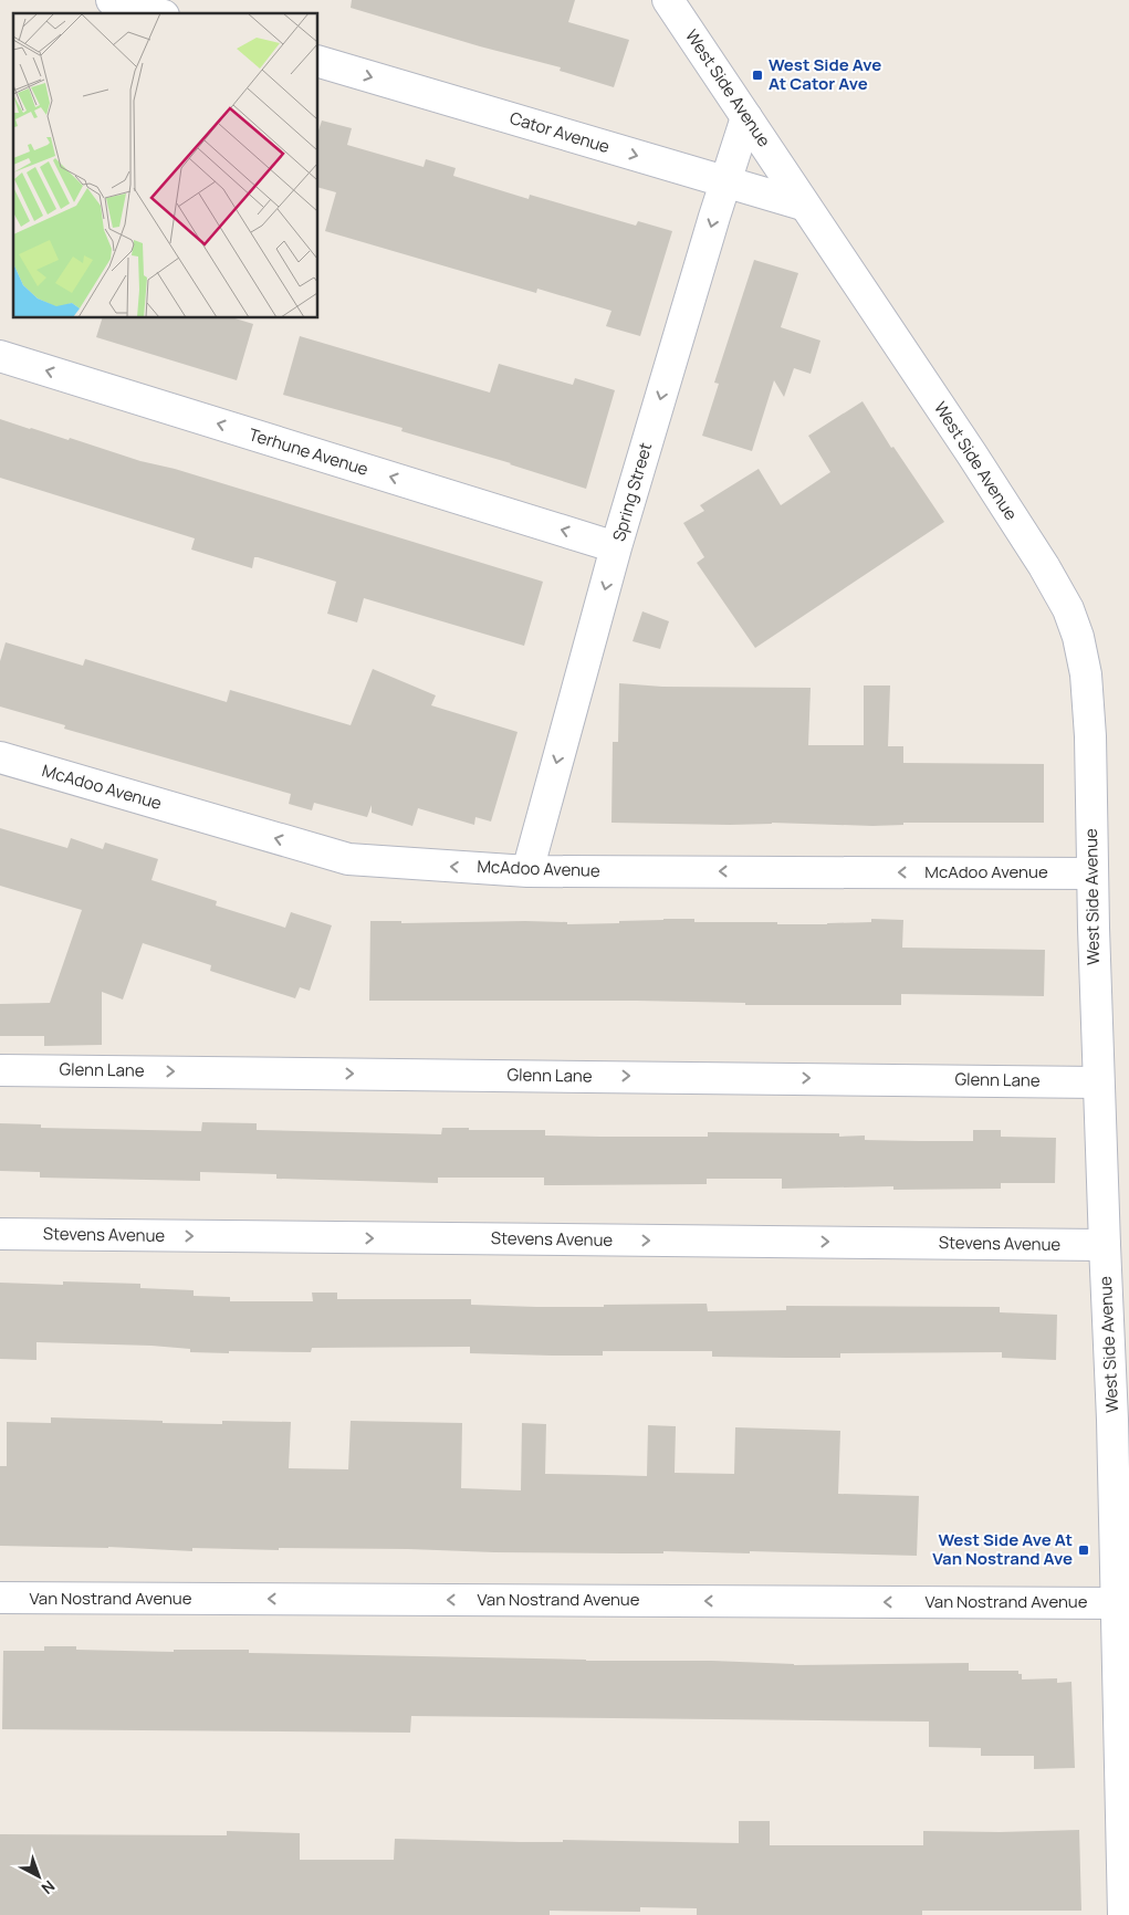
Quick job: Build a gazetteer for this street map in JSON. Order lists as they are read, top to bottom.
{
  "streets": {
    "street": [
      "West Side Avenue",
      "Cator Avenue",
      "Terhune Avenue",
      "Spring Street",
      "McAdoo Avenue",
      "Glenn Lane",
      "Stevens Avenue",
      "Van Nostrand Avenue"
    ]
  },
  "crossings": [
    ["West Side Avenue", "Cator Avenue"],
    ["West Side Avenue", "Spring Street"],
    ["West Side Avenue", "McAdoo Avenue"],
    ["West Side Avenue", "Glenn Lane"],
    ["West Side Avenue", "Stevens Avenue"],
    ["West Side Avenue", "Van Nostrand Avenue"],
    ["Cator Avenue", "Spring Street"],
    ["Terhune Avenue", "Spring Street"],
    ["Spring Street", "McAdoo Avenue"]
  ],
  "one_way": [
    "Cator Avenue",
    "Terhune Avenue",
    "Spring Street",
    "McAdoo Avenue",
    "Glenn Lane",
    "Stevens Avenue",
    "Van Nostrand Avenue"
  ],
  "places": {
    "transit": ["West Side Ave At Cator Ave", "West Side Ave At Van Nostrand Ave"]
  },
  "north": "bottom right"
}
